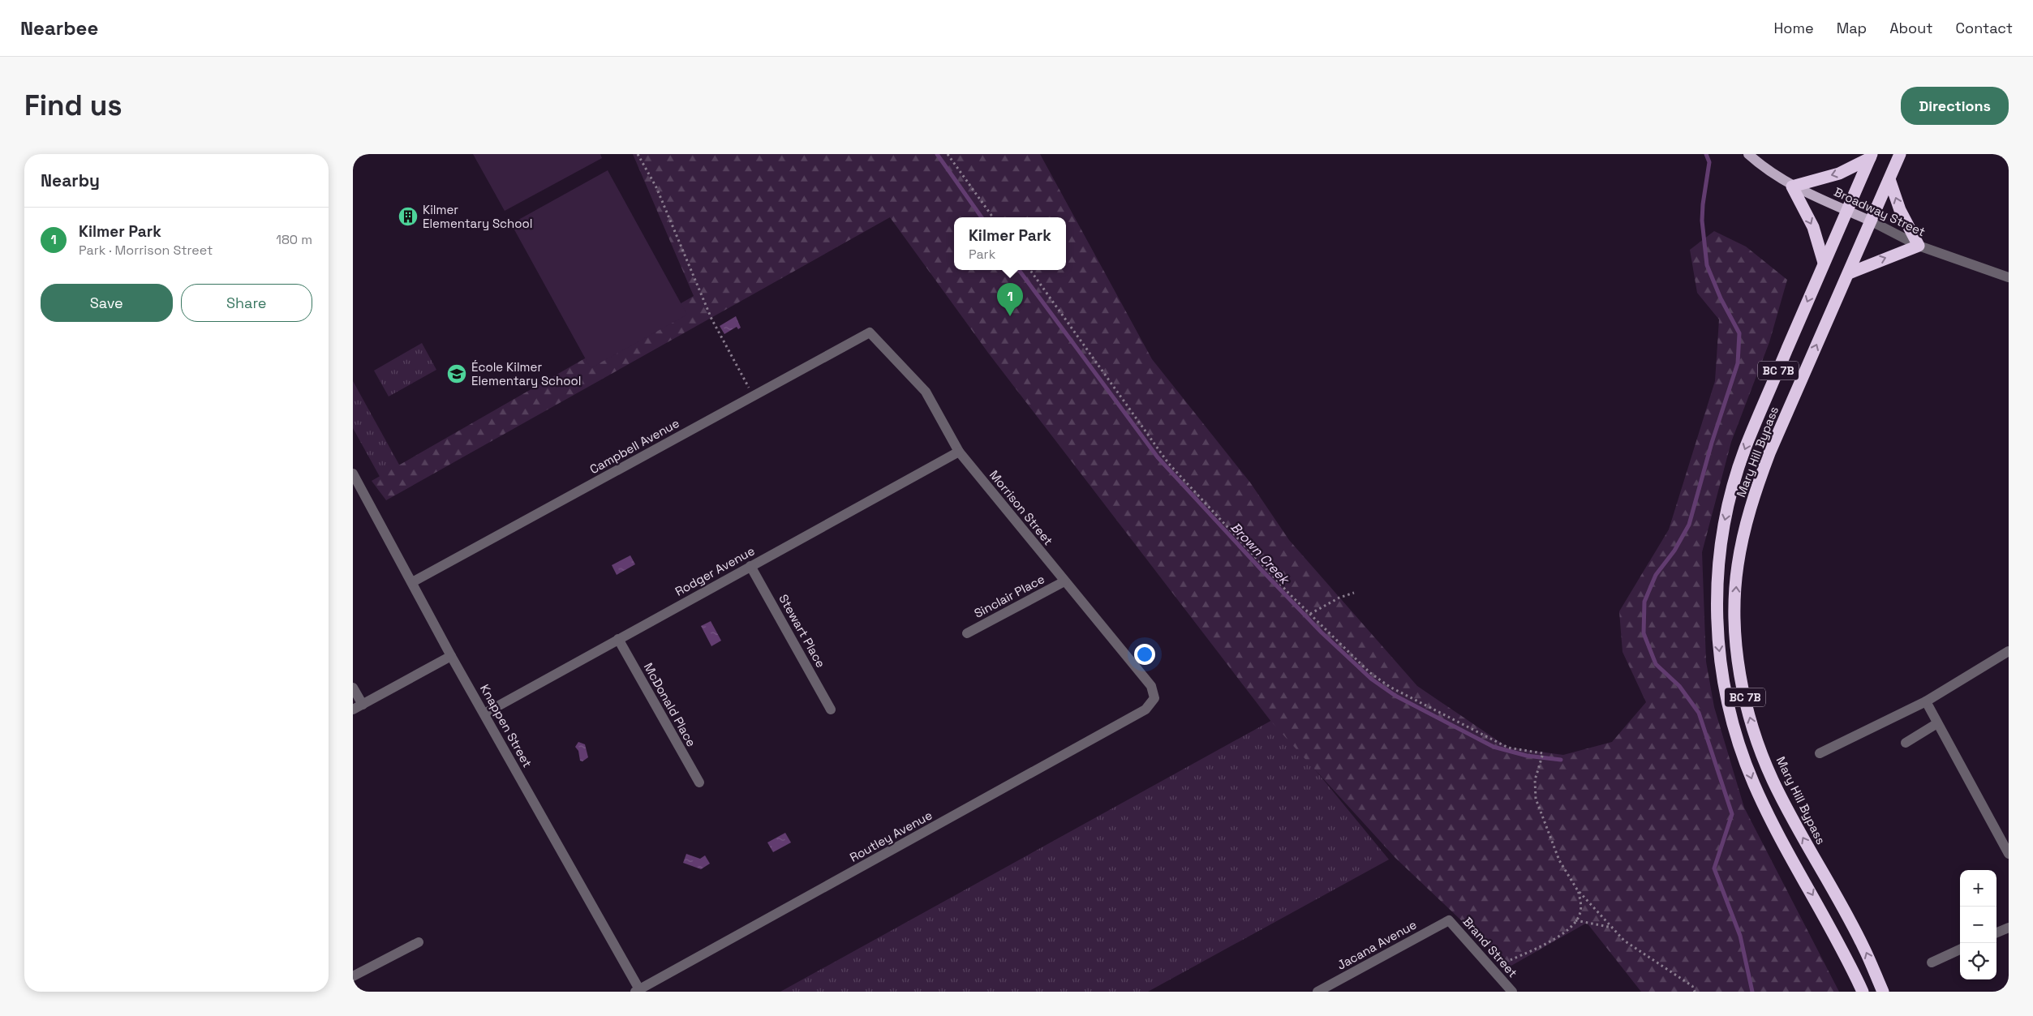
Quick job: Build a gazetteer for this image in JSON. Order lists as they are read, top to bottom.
{
  "streets": {
    "highway": ["BC 7B", "Mary Hill Bypass"],
    "main road": ["Broadway Street"],
    "street": [
      "Campbell Avenue",
      "Morrison Street",
      "Rodger Avenue",
      "Sinclair Place",
      "Stewart Place",
      "McDonald Place",
      "Knappen Street",
      "Routley Avenue",
      "Jacana Avenue",
      "Brand Street"
    ]
  },
  "crossings": [
    ["Broadway Street", "Mary Hill Bypass"],
    ["Campbell Avenue", "Morrison Street"],
    ["Campbell Avenue", "Knappen Street"],
    ["Morrison Street", "Rodger Avenue"],
    ["Morrison Street", "Sinclair Place"],
    ["Morrison Street", "Routley Avenue"],
    ["Rodger Avenue", "Stewart Place"],
    ["Rodger Avenue", "McDonald Place"],
    ["Rodger Avenue", "Knappen Street"],
    ["Knappen Street", "Routley Avenue"],
    ["Jacana Avenue", "Brand Street"]
  ],
  "water": ["Brown Creek"],
  "places": {
    "building": ["Kilmer Elementary School"],
    "school or university": ["École Kilmer Elementary School"]
  },
  "page": {
    "header": "Nearbee",
    "nav": [
      "Home",
      "Map",
      "About",
      "Contact"
    ],
    "buttons": [
      "Directions",
      ["Save", "Share"]
    ],
    "title": "Find us",
    "heading": "Nearby",
    "list": [
      {
        "mark": "1",
        "name": "Kilmer Park",
        "note": "Park · Morrison Street",
        "value": "180 m"
      }
    ],
    "popup": ["Kilmer Park", "Park"],
    "pins": "1",
    "map_buttons": ["+", "−"]
  }
}
